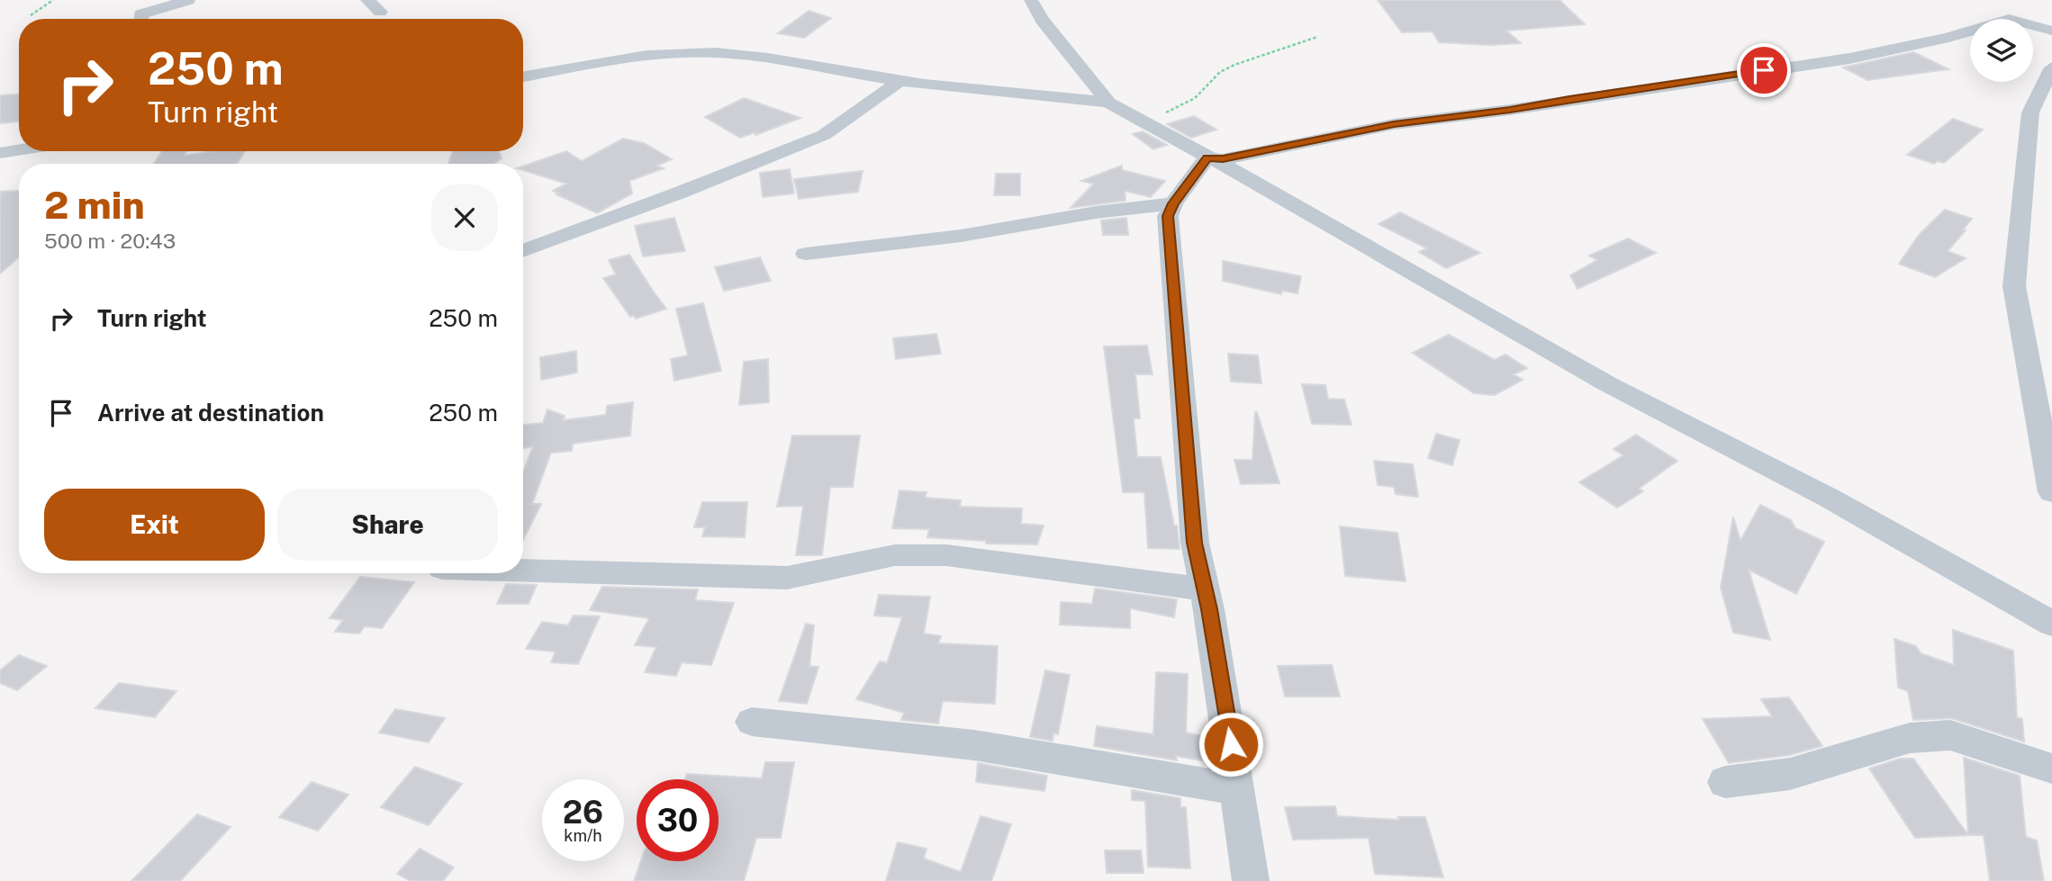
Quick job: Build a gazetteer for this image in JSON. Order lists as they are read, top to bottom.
{
  "page": {
    "turn": ["250 m", "Turn right"],
    "heading": ["2 min", "500 m · 20:43"],
    "list": [
      {
        "name": "Turn right",
        "value": "250 m"
      },
      {
        "name": "Arrive at destination",
        "value": "250 m"
      }
    ],
    "buttons": ["Exit", "Share"],
    "speed": "26 km/h",
    "limit": "30"
  }
}
